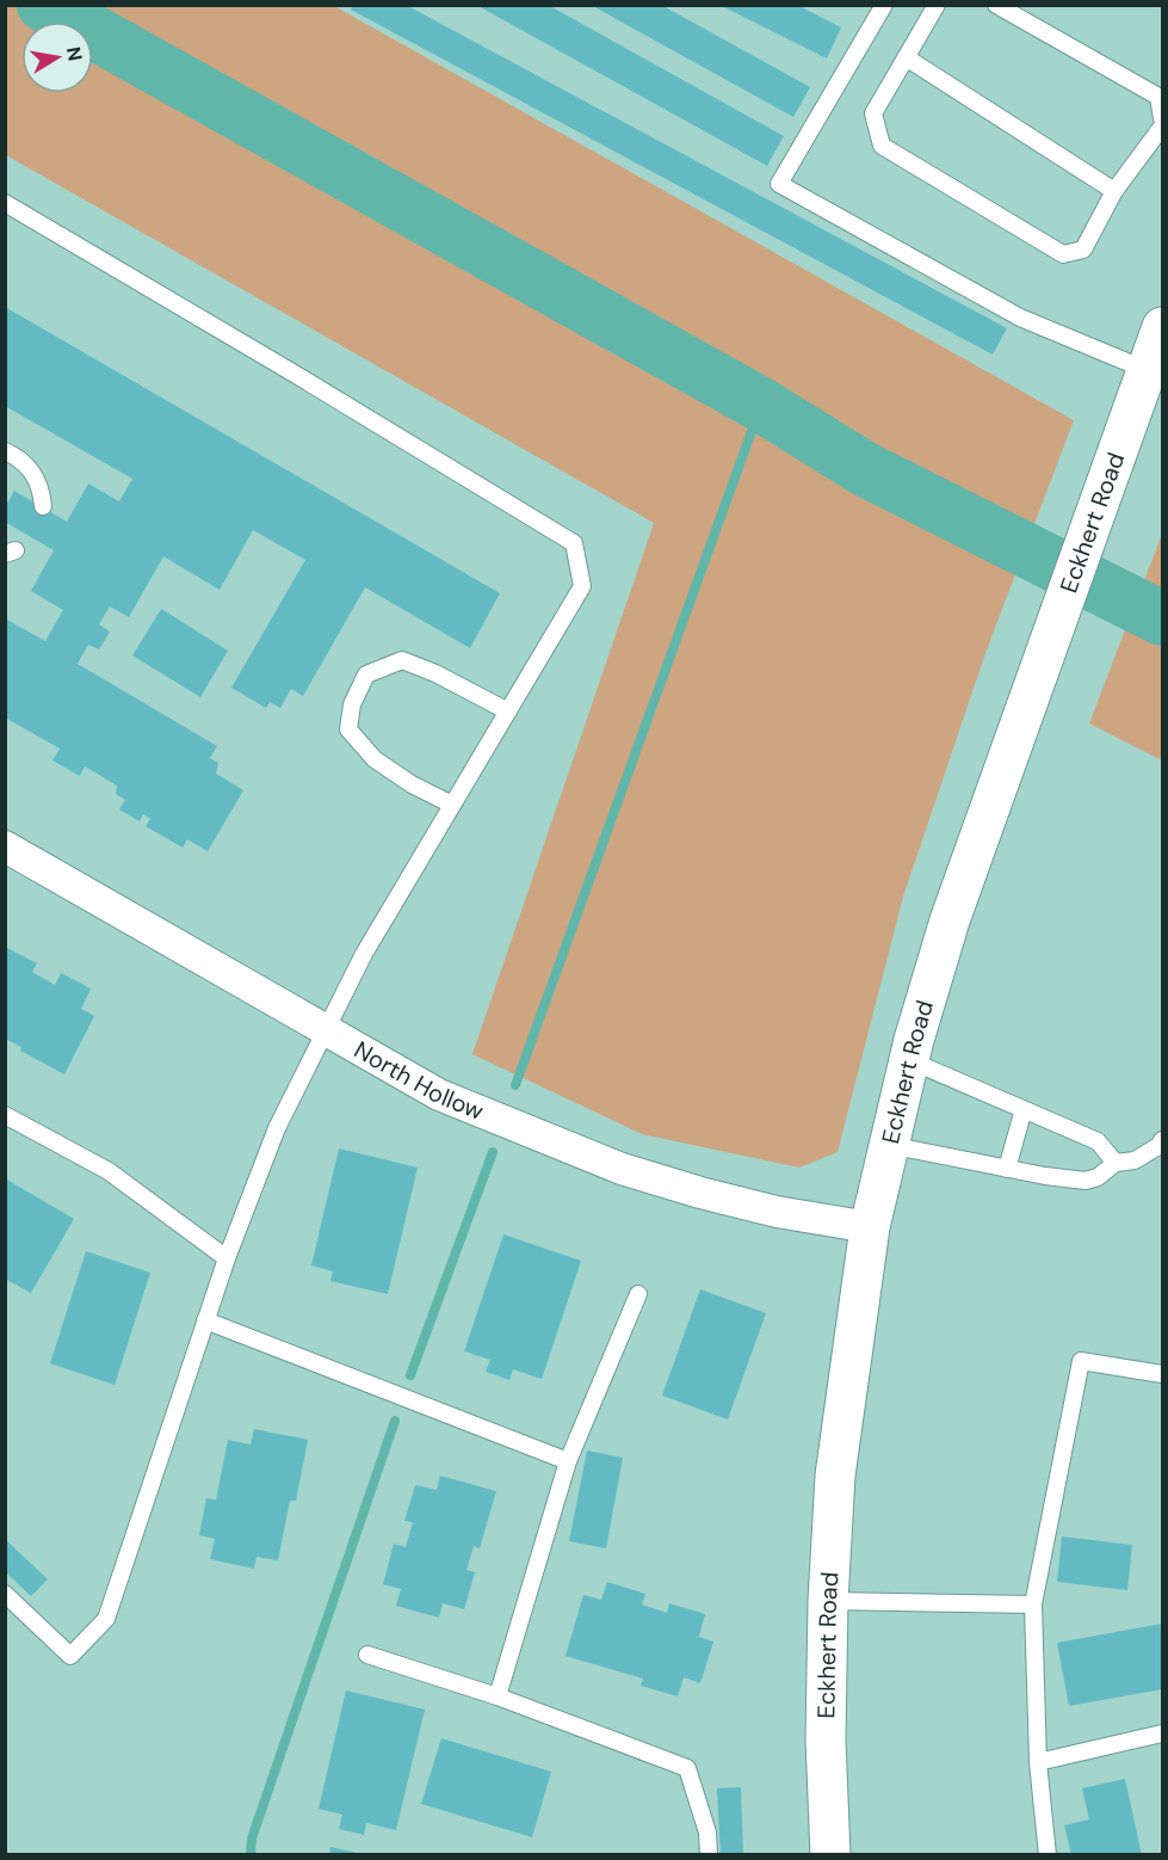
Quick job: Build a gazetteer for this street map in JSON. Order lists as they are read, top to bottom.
{
  "streets": {
    "main road": ["Eckhert Road"],
    "street": ["North Hollow"]
  },
  "crossings": [
    ["Eckhert Road", "North Hollow"]
  ],
  "north": "right"
}
